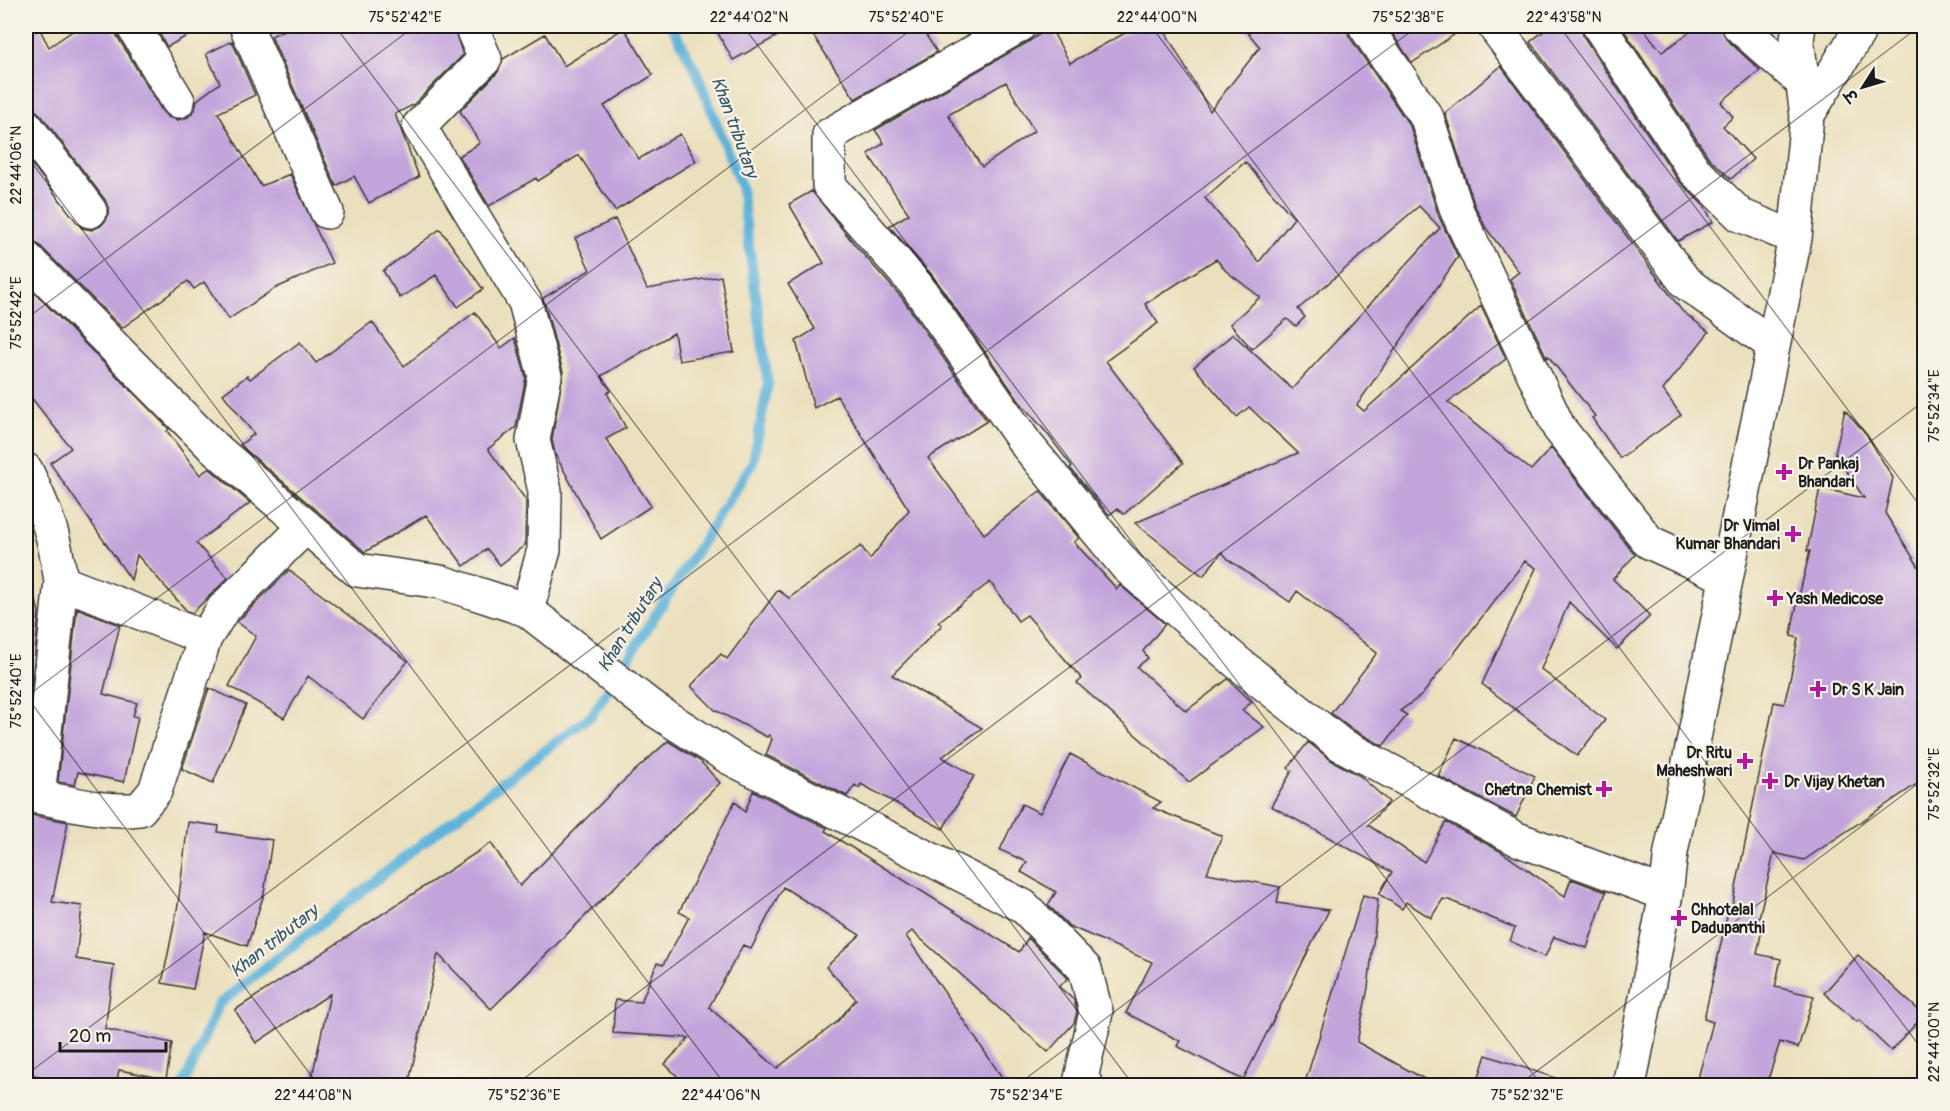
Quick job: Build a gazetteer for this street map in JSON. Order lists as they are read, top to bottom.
{
  "water": ["Khan tributary"],
  "places": {
    "health": [
      "Dr Pankaj Bhandari",
      "Dr Vimal Kumar Bhandari",
      "Yash Medicose",
      "Dr S K Jain",
      "Dr Ritu Maheshwari",
      "Dr Vijay Khetan",
      "Chetna Chemist",
      "Chhotelal Dadupanthi"
    ]
  },
  "scale_bar": "20 m",
  "north": "bottom left",
  "coordinates": [
    "75°52'42\"E",
    "22°44'02\"N",
    "75°52'40\"E",
    "22°44'00\"N",
    "75°52'38\"E",
    "22°43'58\"N",
    "22°44'06\"N",
    "75°52'34\"E",
    "75°52'32\"E",
    "22°44'08\"N",
    "75°52'36\"E"
  ]
}
